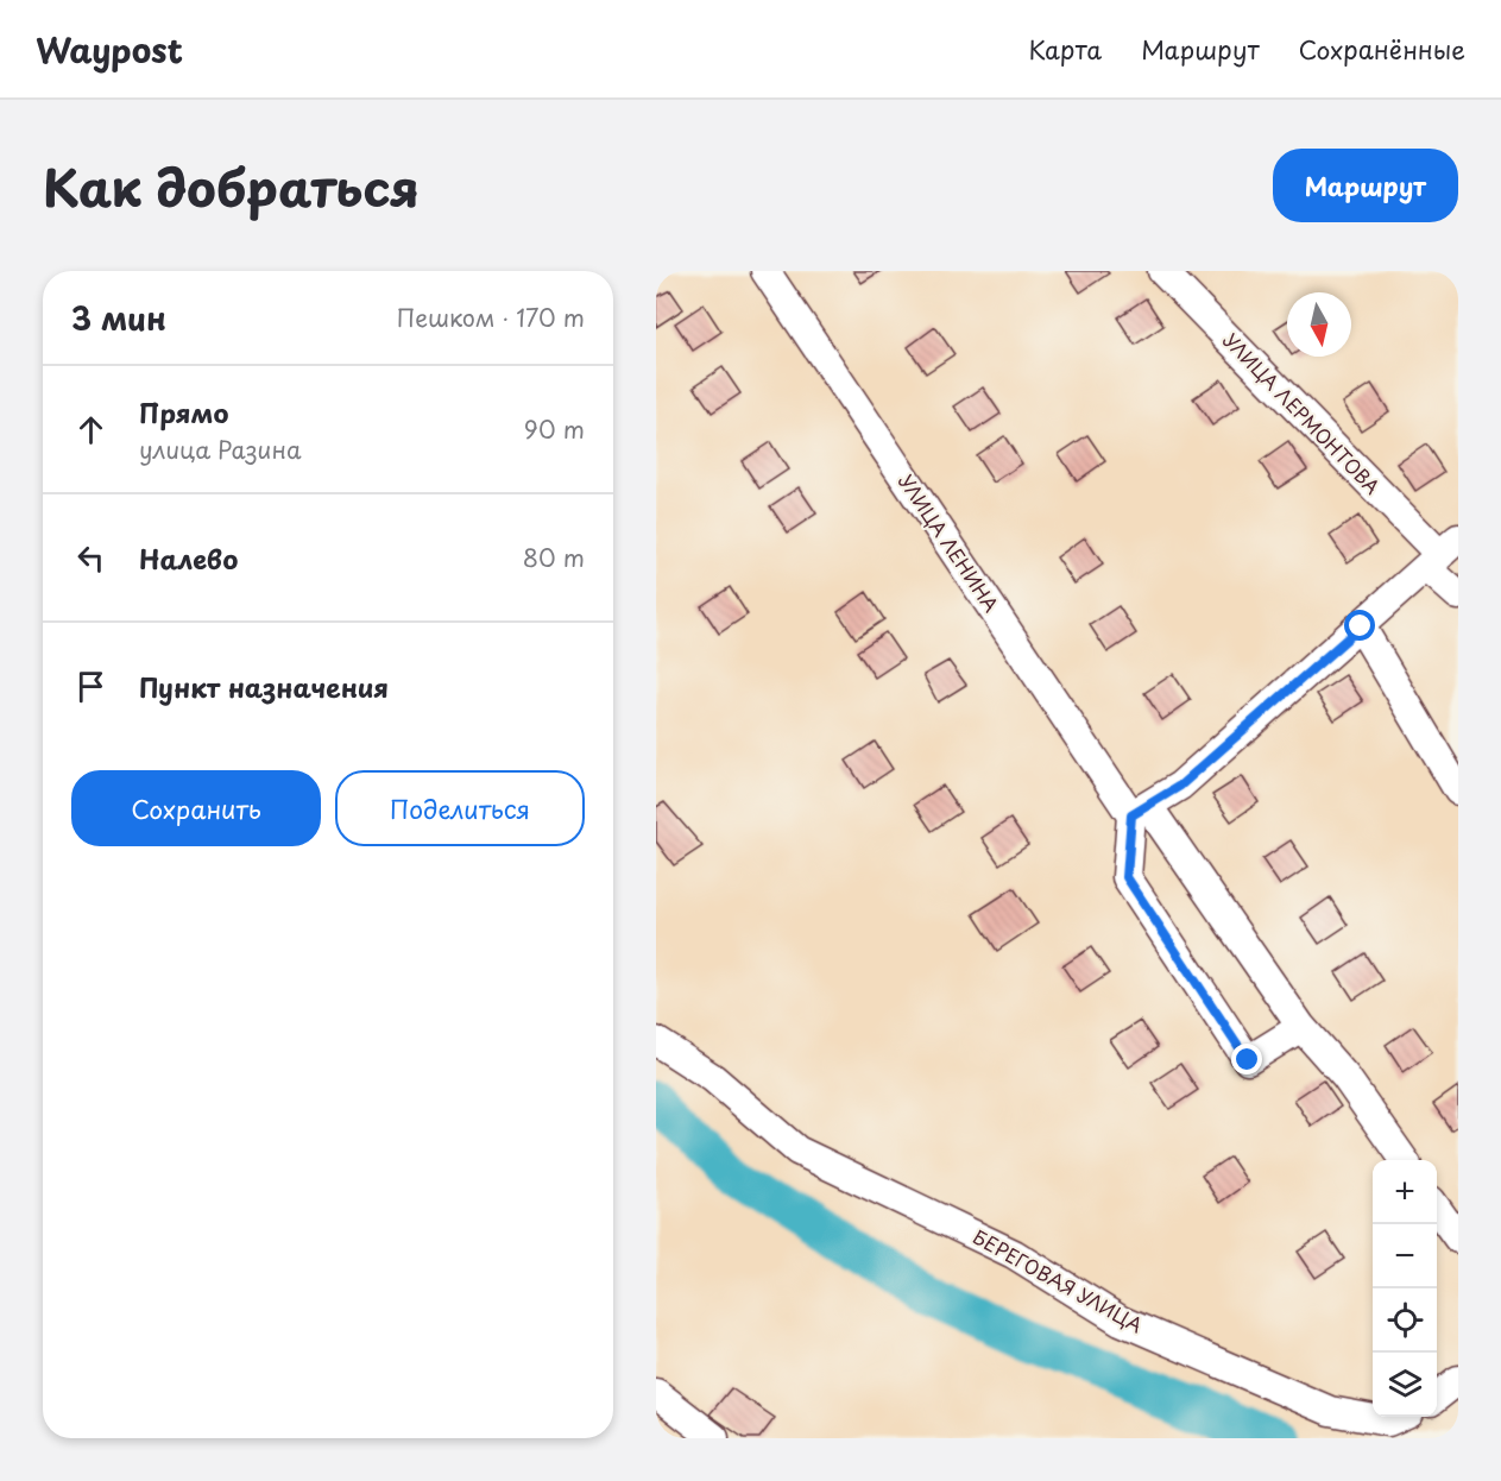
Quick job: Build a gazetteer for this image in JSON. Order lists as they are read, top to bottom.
{
  "streets": {
    "street": ["УЛИЦА ЛЕРМОНТОВА", "УЛИЦА ЛЕНИНА", "БЕРЕГОВАЯ УЛИЦА"]
  },
  "north": "bottom",
  "page": {
    "header": "Waypost",
    "nav": ["Карта", "Маршрут", "Сохранённые"],
    "title": "Как добраться",
    "buttons": [
      "Маршрут",
      ["Сохранить", "Поделиться"]
    ],
    "heading": ["3 мин", "Пешком · 170 m"],
    "list": [
      ["Прямо", "улица Разина", "90 m"],
      ["Налево", "80 m"],
      "Пункт назначения"
    ],
    "map_buttons": ["+", "−"]
  }
}
